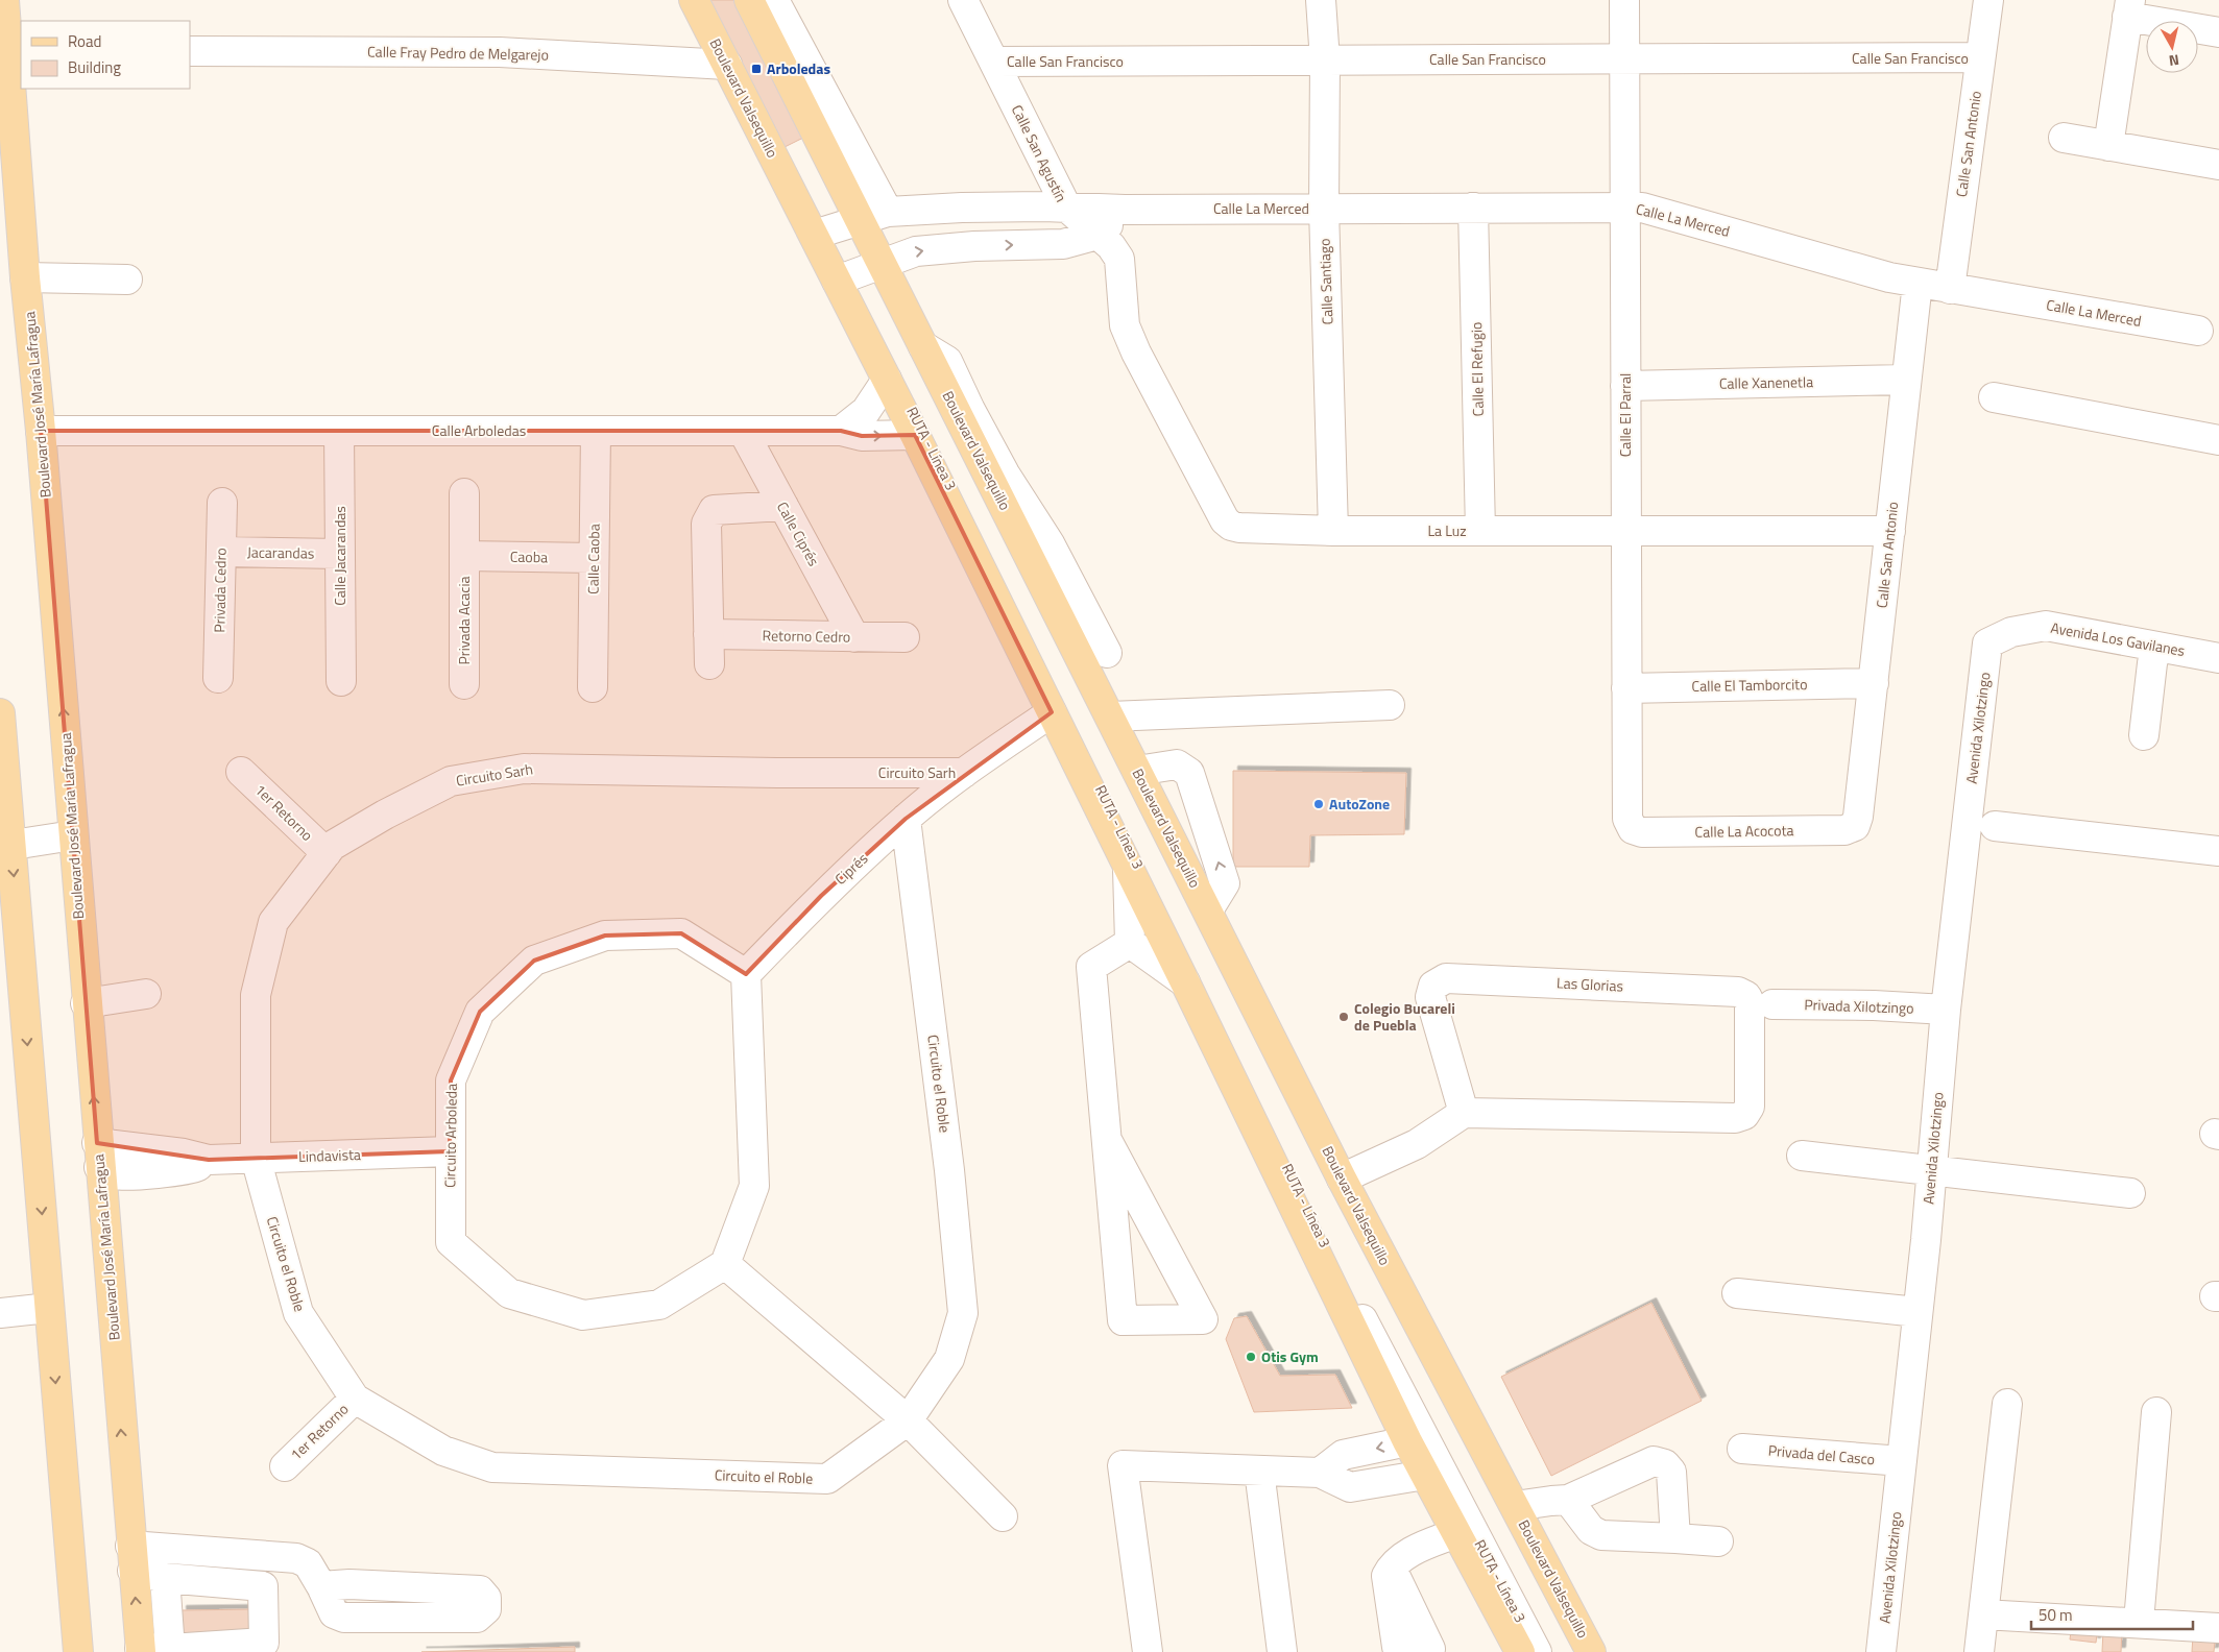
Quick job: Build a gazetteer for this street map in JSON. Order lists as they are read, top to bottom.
{
  "streets": {
    "main road": ["Boulevard Valsequillo", "Boulevard José María Lafragua"],
    "street": [
      "Calle Fray Pedro de Melgarejo",
      "Calle San Francisco",
      "Calle San Antonio",
      "Calle San Agustín",
      "Calle La Merced",
      "Calle Santiago",
      "Calle El Refugio",
      "Calle Xanenetla",
      "Calle El Parral",
      "Calle Arboledas",
      "RUTA - Línea 3",
      "La Luz",
      "Calle Ciprés",
      "Jacarandas",
      "Calle Jacarandas",
      "Caoba",
      "Calle Caoba",
      "Privada Cedro",
      "Privada Acacia",
      "Retorno Cedro",
      "Avenida Los Gavilanes",
      "Calle El Tamborcito",
      "Avenida Xilotzingo",
      "Circuito Sarh",
      "1er Retorno",
      "Calle La Acocota",
      "Ciprés",
      "Las Glorias",
      "Privada Xilotzingo",
      "Circuito el Roble",
      "Circuito Arboleda",
      "Lindavista",
      "Privada del Casco"
    ]
  },
  "crossings": [
    ["Calle Fray Pedro de Melgarejo", "Boulevard Valsequillo"],
    ["Calle San Francisco", "Calle San Antonio"],
    ["Calle San Francisco", "Calle San Agustín"],
    ["Calle San Francisco", "Calle Santiago"],
    ["Calle San Francisco", "Calle El Parral"],
    ["Boulevard Valsequillo", "Calle La Merced"],
    ["Boulevard Valsequillo", "Calle Arboledas"],
    ["Boulevard Valsequillo", "RUTA - Línea 3"],
    ["Boulevard Valsequillo", "Circuito Sarh"],
    ["Calle San Antonio", "Calle La Merced"],
    ["Calle San Antonio", "Calle Xanenetla"],
    ["Calle San Antonio", "La Luz"],
    ["Calle San Antonio", "Calle El Tamborcito"],
    ["Calle San Antonio", "Calle La Acocota"],
    ["Calle San Agustín", "Calle La Merced"],
    ["Calle San Agustín", "La Luz"],
    ["Calle La Merced", "Calle Santiago"],
    ["Calle La Merced", "Calle El Refugio"],
    ["Calle La Merced", "Calle El Parral"],
    ["Calle Santiago", "La Luz"],
    ["Calle El Refugio", "La Luz"],
    ["Calle Xanenetla", "Calle El Parral"],
    ["Boulevard José María Lafragua", "Calle Arboledas"],
    ["Boulevard José María Lafragua", "Lindavista"],
    ["Calle El Parral", "La Luz"],
    ["Calle El Parral", "Calle El Tamborcito"],
    ["Calle El Parral", "Calle La Acocota"],
    ["Calle Arboledas", "Calle Ciprés"],
    ["Calle Arboledas", "Calle Jacarandas"],
    ["Calle Arboledas", "Calle Caoba"],
    ["Calle Ciprés", "Retorno Cedro"],
    ["Jacarandas", "Calle Jacarandas"],
    ["Jacarandas", "Privada Cedro"],
    ["Caoba", "Calle Caoba"],
    ["Caoba", "Privada Acacia"],
    ["Avenida Los Gavilanes", "Avenida Xilotzingo"],
    ["Avenida Xilotzingo", "Privada Xilotzingo"],
    ["Avenida Xilotzingo", "Privada del Casco"],
    ["Circuito Sarh", "1er Retorno"],
    ["Circuito Sarh", "Ciprés"],
    ["Circuito Sarh", "Circuito el Roble"],
    ["Circuito Sarh", "Lindavista"],
    ["1er Retorno", "Circuito el Roble"],
    ["Ciprés", "Circuito el Roble"],
    ["Ciprés", "Circuito Arboleda"],
    ["Circuito el Roble", "Lindavista"],
    ["Circuito Arboleda", "Lindavista"]
  ],
  "places": {
    "transit": ["Arboledas"],
    "other": ["AutoZone", "Colegio Bucareli de Puebla", "Otis Gym"]
  },
  "legend": ["Road", "Building"],
  "scale_bar": "50 m",
  "north": "bottom"
}
